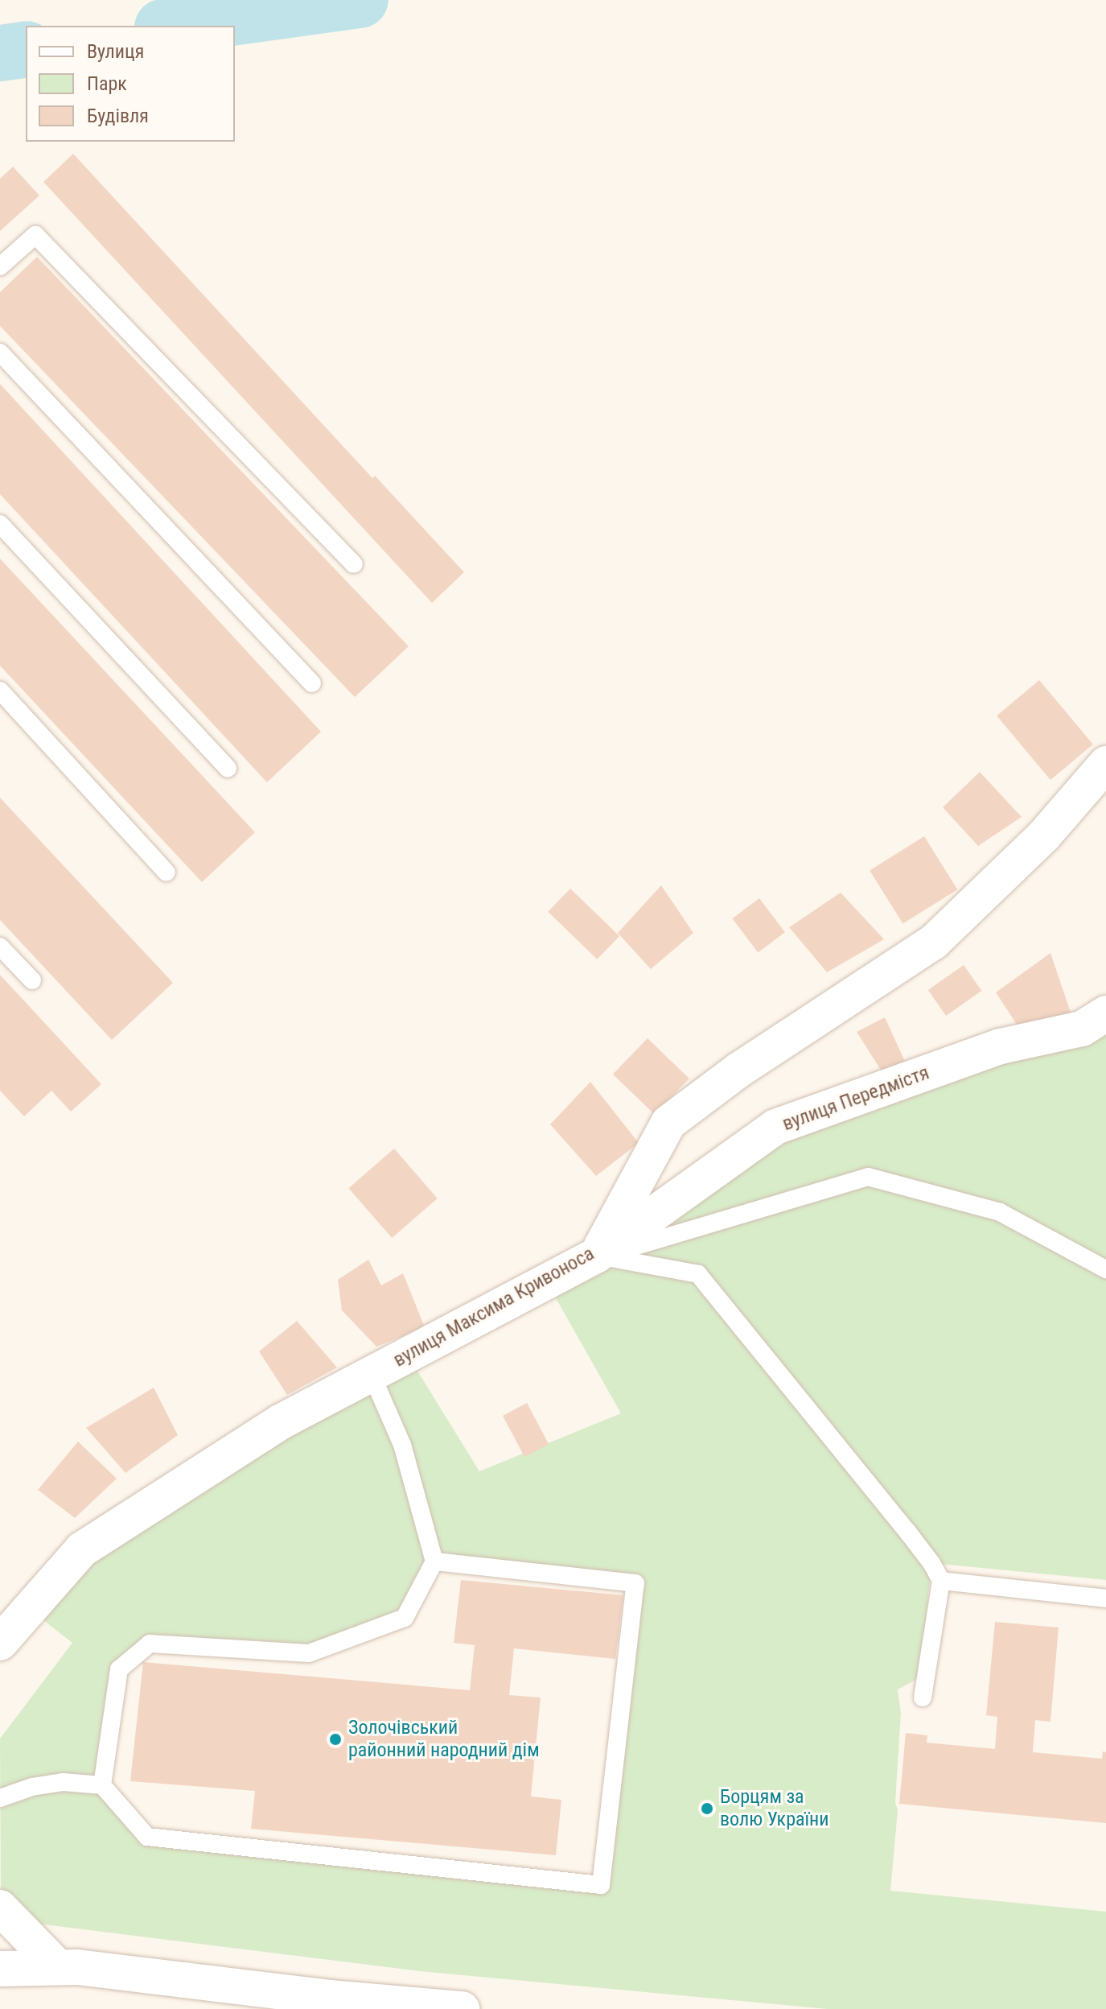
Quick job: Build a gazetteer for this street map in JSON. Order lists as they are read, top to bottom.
{
  "streets": {
    "street": ["вулиця Передмістя", "вулиця Максима Кривоноса"]
  },
  "crossings": [
    ["вулиця Передмістя", "вулиця Максима Кривоноса"]
  ],
  "places": ["Золочівський районний народний дім", "Борцям за волю України"],
  "legend": ["Вулиця", "Парк", "Будівля"]
}
